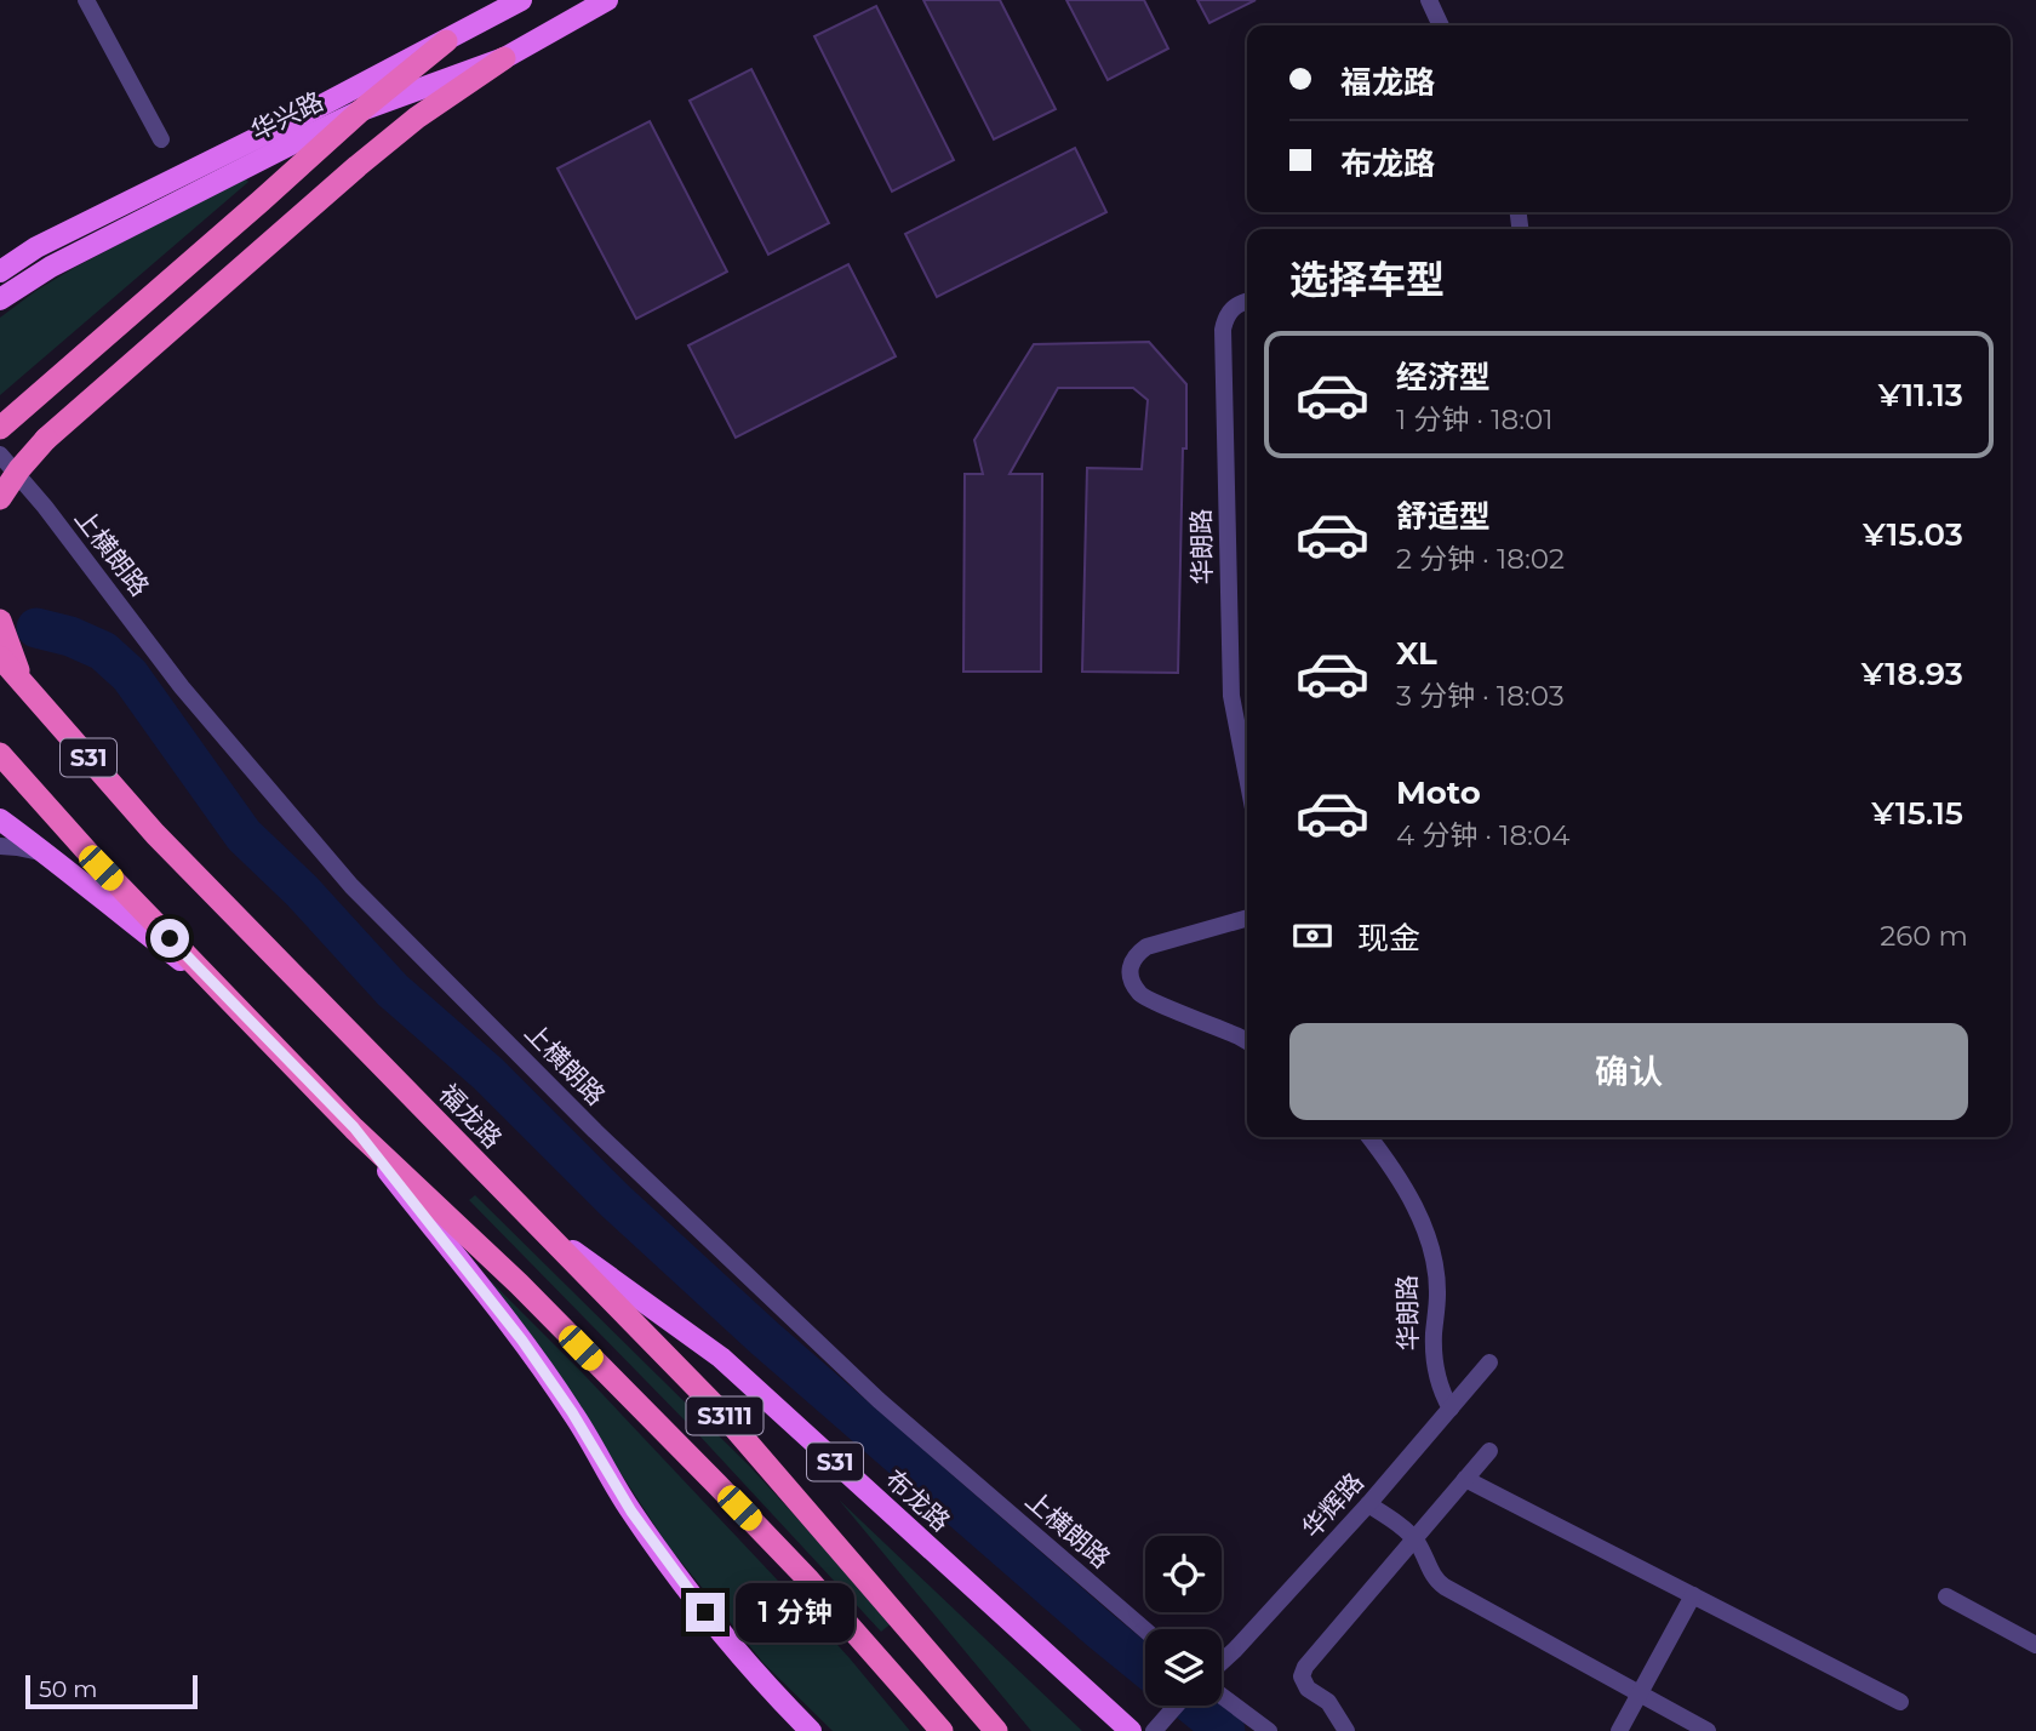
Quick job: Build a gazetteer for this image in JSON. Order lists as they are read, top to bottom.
{
  "streets": {
    "highway": ["S31", "福龙路", "S3111"],
    "main road": ["华兴路", "布龙路"],
    "street": ["华朗路", "上横朗路", "华辉路"]
  },
  "crossings": [
    ["华朗路", "华辉路"],
    ["S31", "S3111"],
    ["福龙路", "布龙路"]
  ],
  "scale_bar": "50 m",
  "page": {
    "banner": ["福龙路", "布龙路"],
    "heading": "选择车型",
    "list": [
      {
        "name": "经济型",
        "note": "1 分钟 · 18:01",
        "value": "¥11.13"
      },
      {
        "name": "舒适型",
        "note": "2 分钟 · 18:02",
        "value": "¥15.03"
      },
      {
        "name": "XL",
        "note": "3 分钟 · 18:03",
        "value": "¥18.93"
      },
      {
        "name": "Moto",
        "note": "4 分钟 · 18:04",
        "value": "¥15.15"
      }
    ],
    "pay": ["现金", "260 m"],
    "buttons": "确认",
    "bubble": "1 分钟",
    "scale": "50 m"
  }
}
